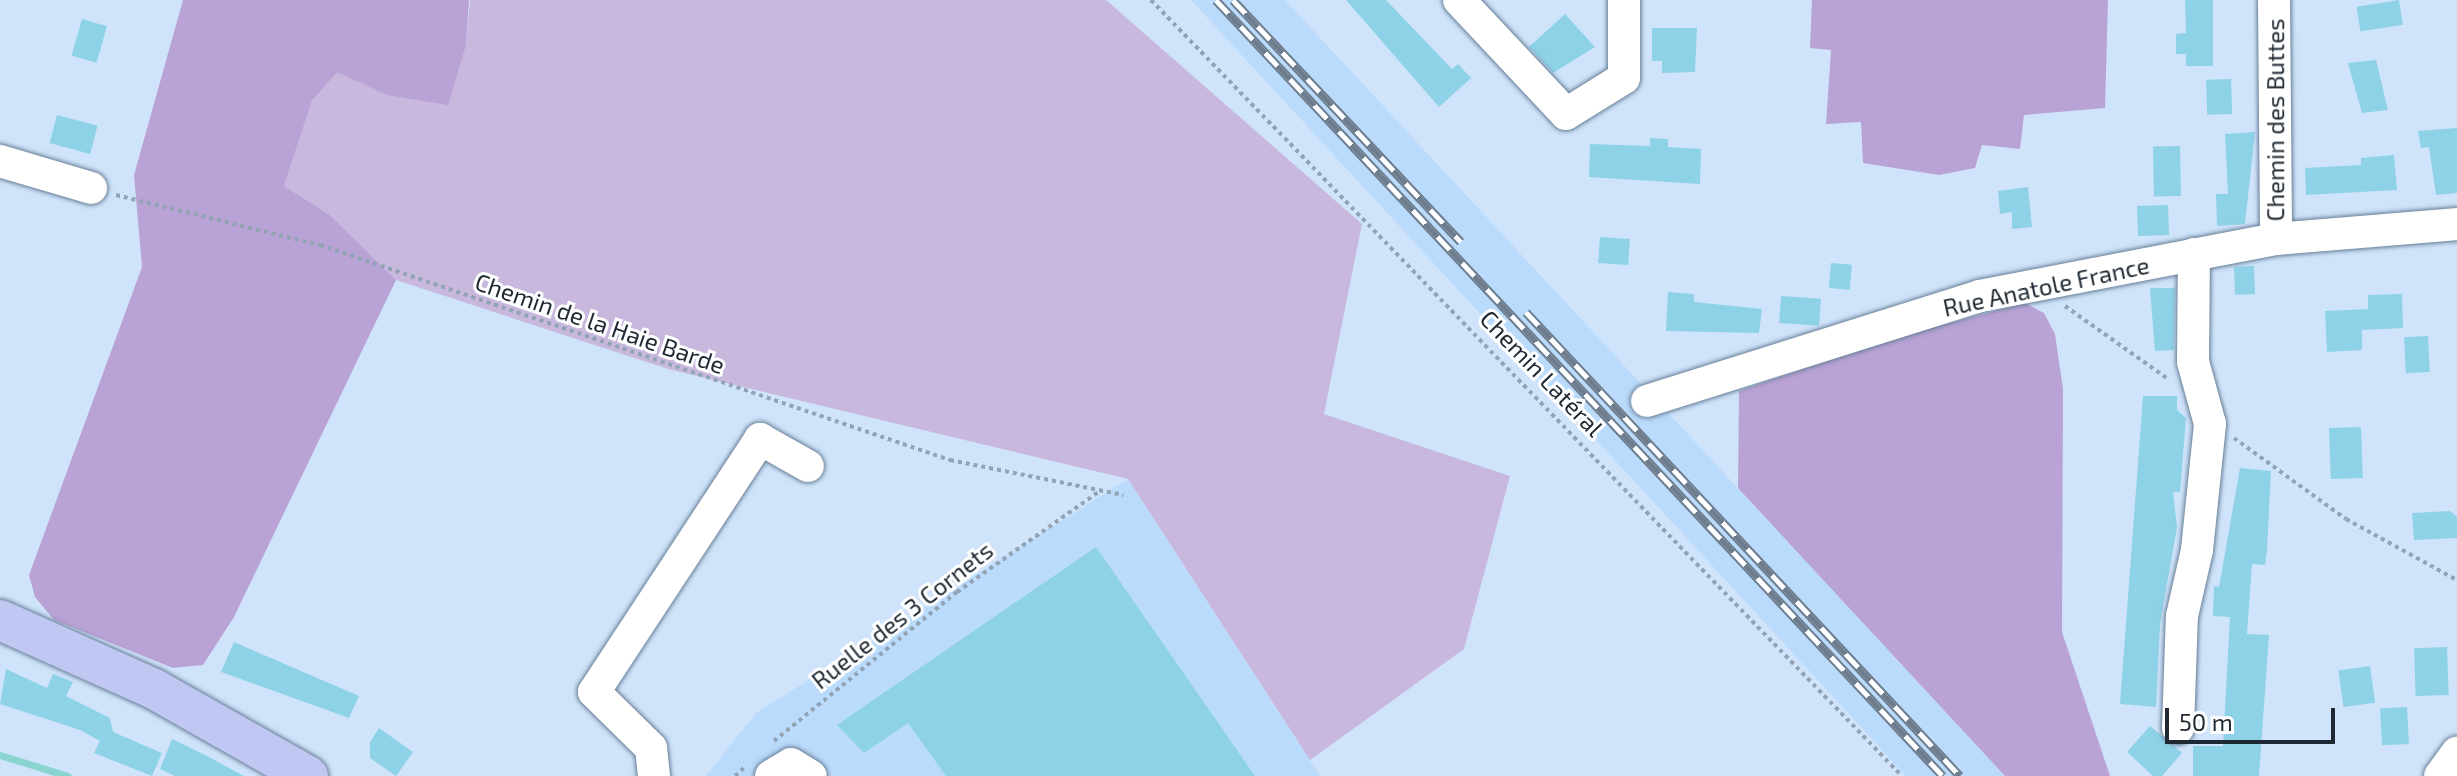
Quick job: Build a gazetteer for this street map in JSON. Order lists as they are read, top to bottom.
{
  "streets": {
    "street": ["Chemin des Buttes", "Rue Anatole France"],
    "path": ["Chemin de la Haie Barde", "Chemin Latéral", "Ruelle des 3 Cornets"]
  },
  "crossings": [
    ["Chemin des Buttes", "Rue Anatole France"],
    ["Chemin de la Haie Barde", "Ruelle des 3 Cornets"]
  ],
  "scale_bar": "50 m"
}
